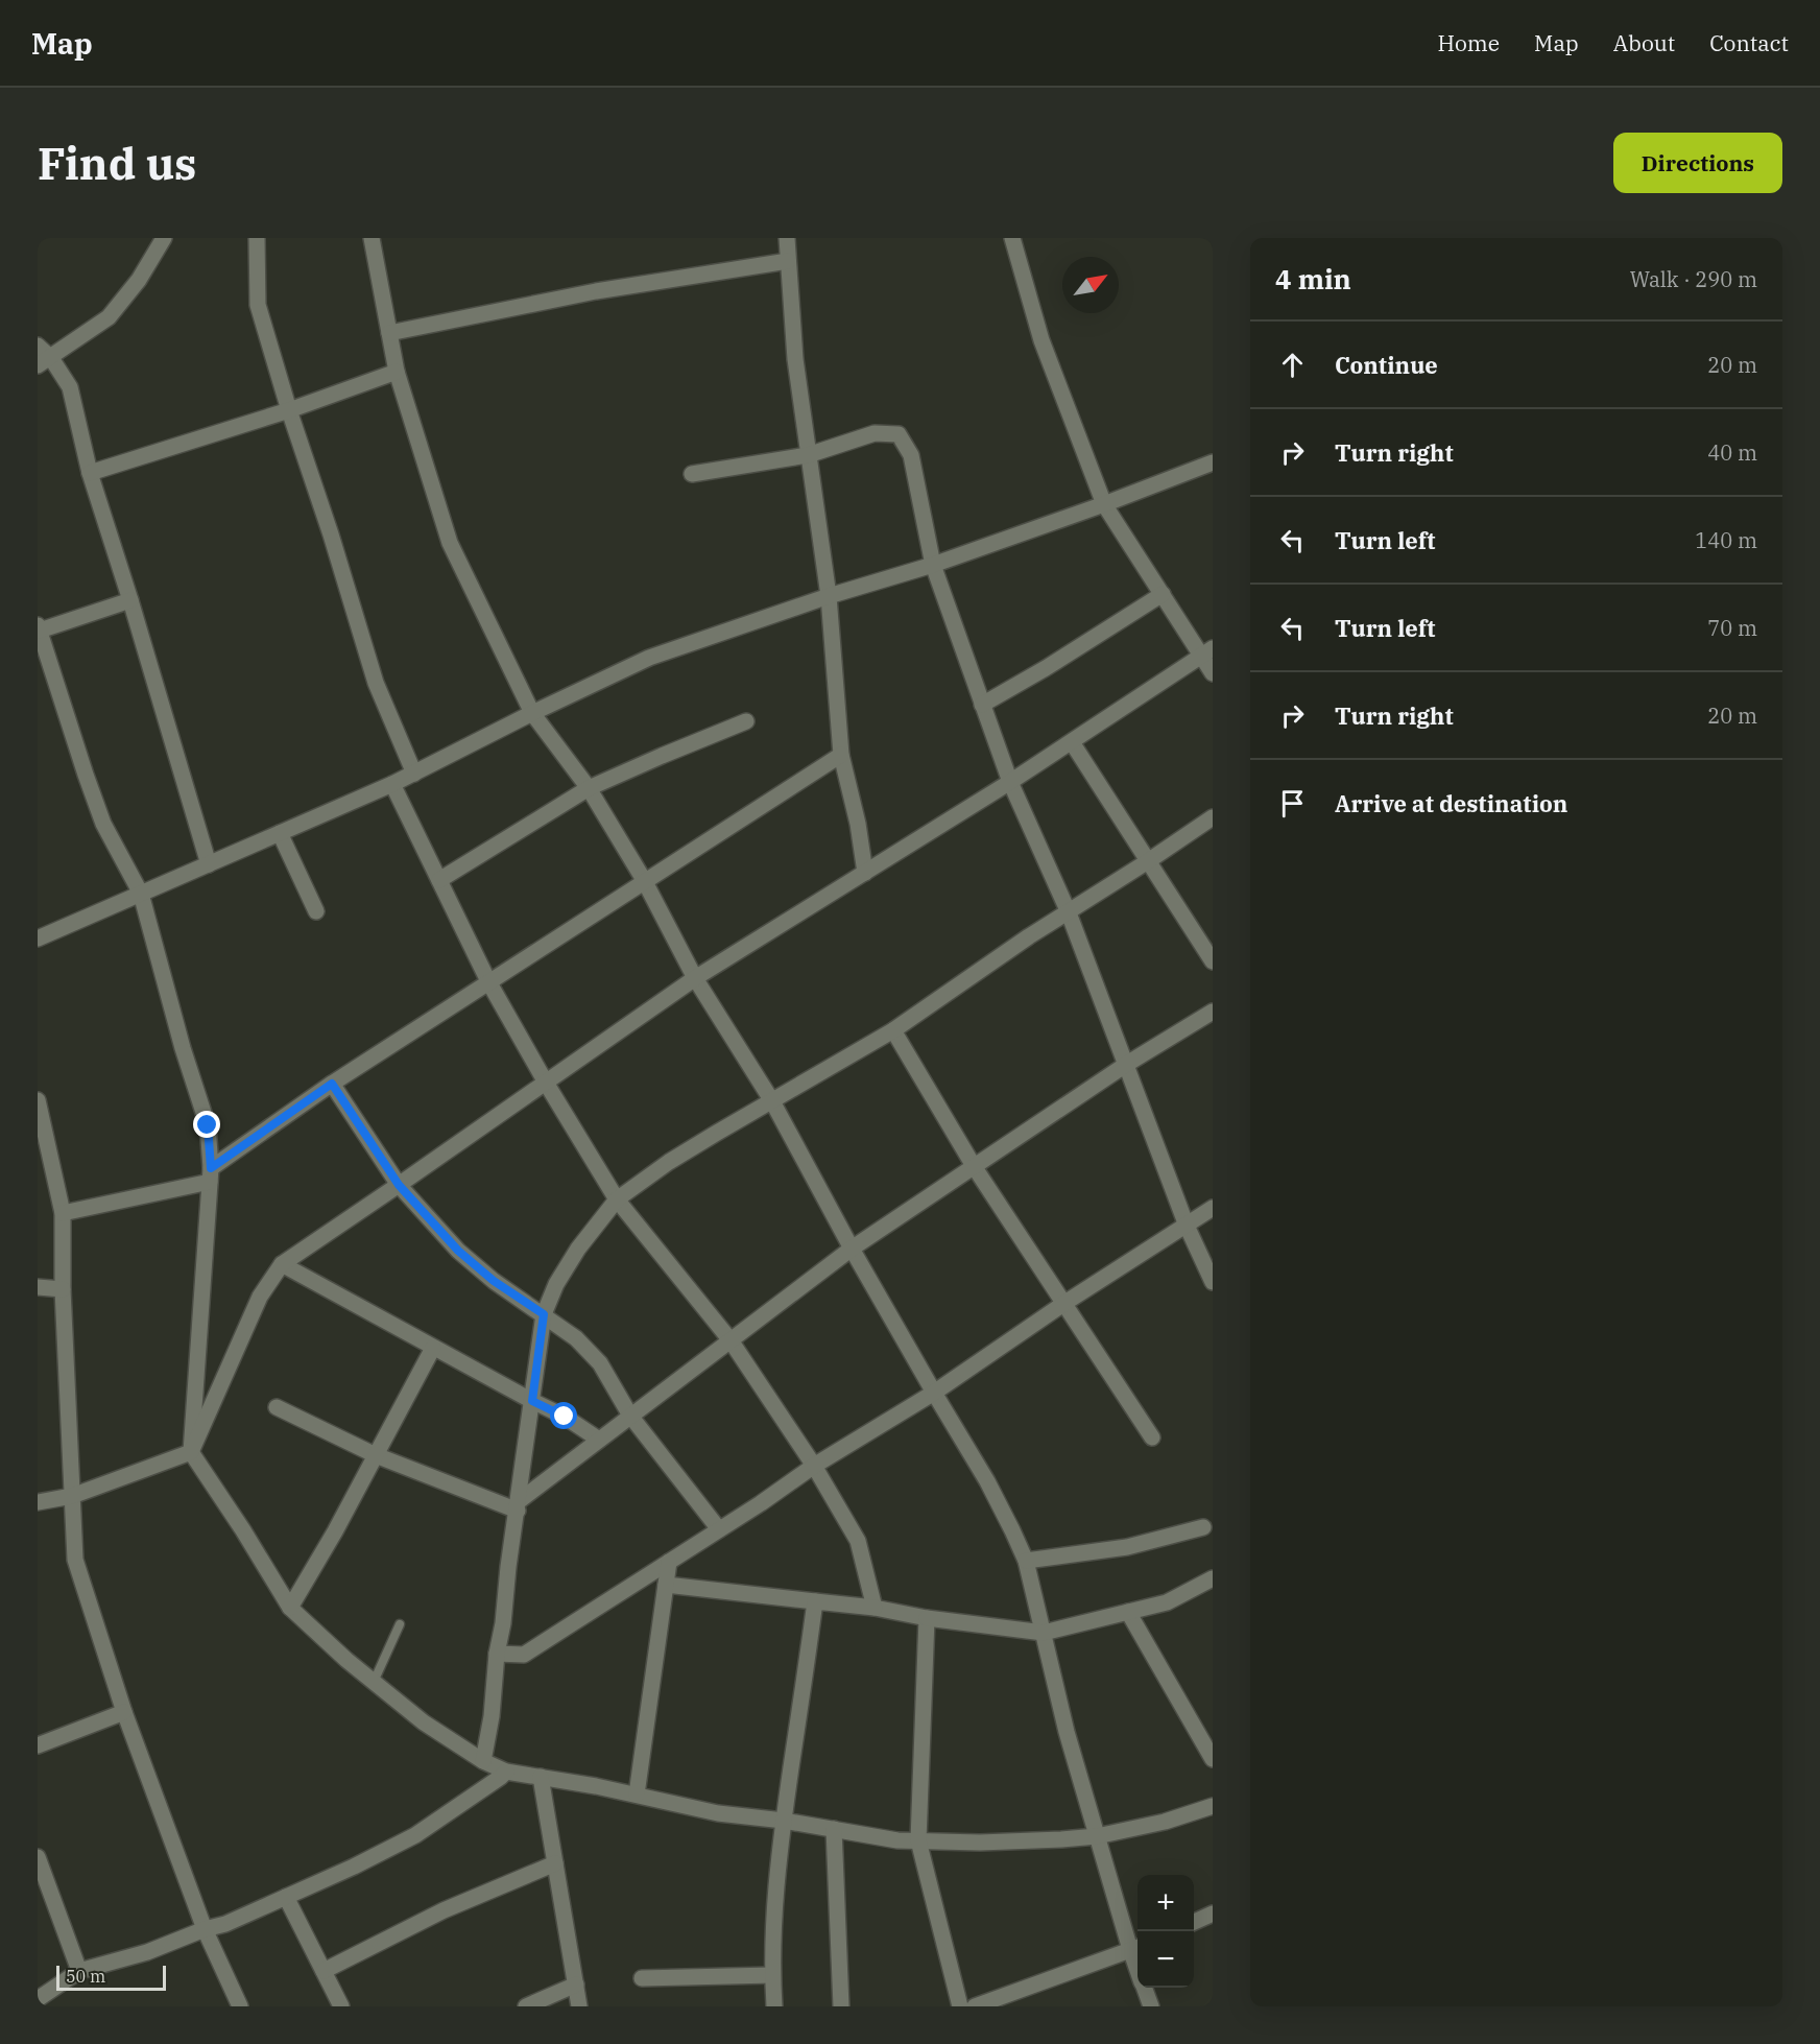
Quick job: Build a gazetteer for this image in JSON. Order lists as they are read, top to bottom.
{
  "scale_bar": "50 m",
  "north": "top right",
  "page": {
    "header": "Map",
    "nav": [
      "Home",
      "Map",
      "About",
      "Contact"
    ],
    "buttons": "Directions",
    "title": "Find us",
    "heading": ["4 min", "Walk · 290 m"],
    "list": [
      ["Continue", "20 m"],
      ["Turn right", "40 m"],
      ["Turn left", "140 m"],
      ["Turn left", "70 m"],
      ["Turn right", "20 m"],
      "Arrive at destination"
    ],
    "map_buttons": ["+", "−"],
    "scale": "50 m"
  }
}
